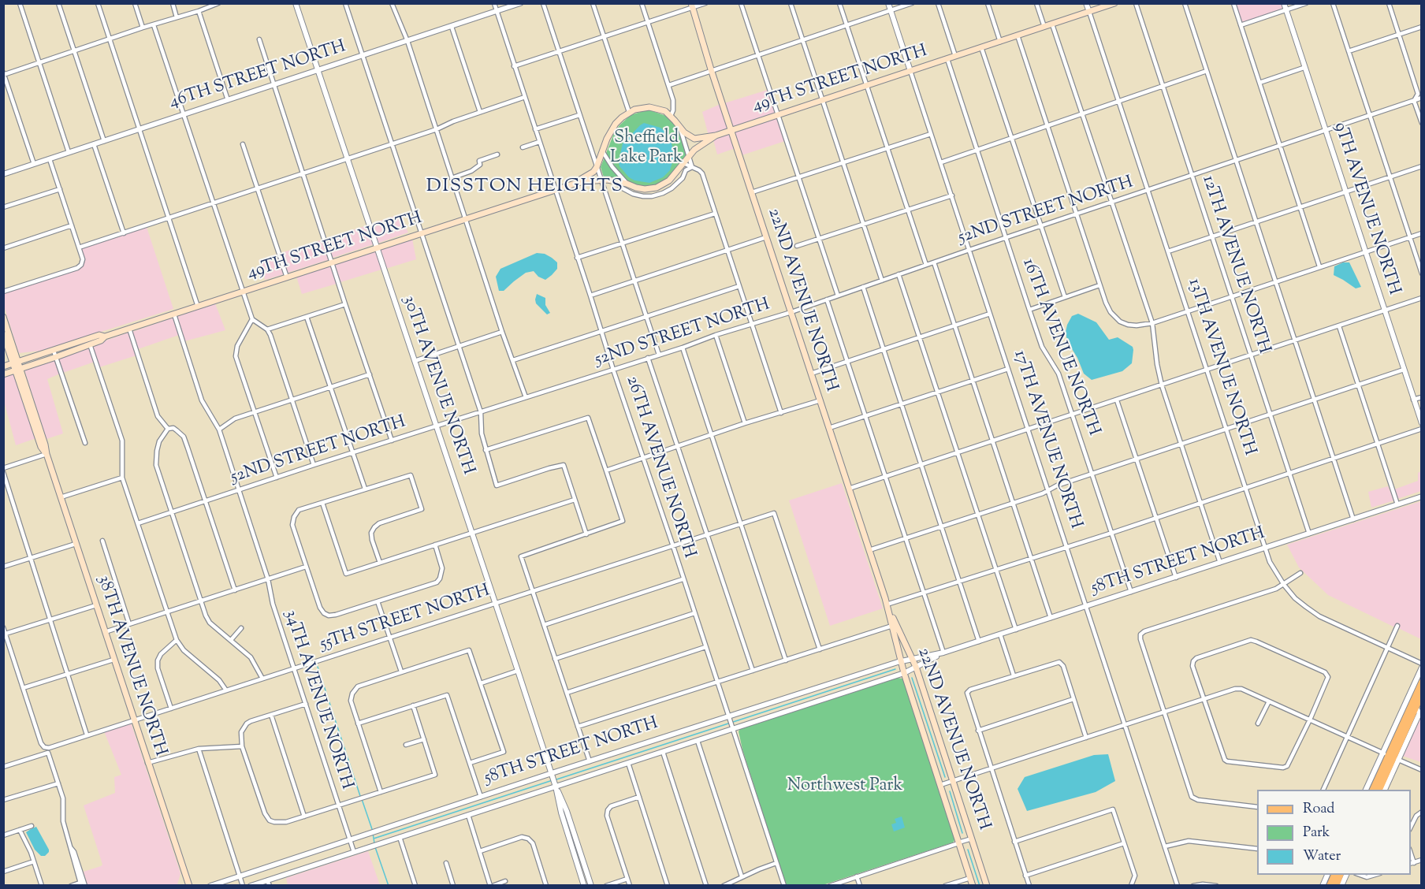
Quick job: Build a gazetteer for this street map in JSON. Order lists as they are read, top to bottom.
{
  "streets": {
    "main road": ["49TH STREET NORTH", "22ND AVENUE NORTH", "38TH AVENUE NORTH"],
    "street": [
      "46TH STREET NORTH",
      "9TH AVENUE NORTH",
      "52ND STREET NORTH",
      "12TH AVENUE NORTH",
      "16TH AVENUE NORTH",
      "13TH AVENUE NORTH",
      "30TH AVENUE NORTH",
      "17TH AVENUE NORTH",
      "26TH AVENUE NORTH",
      "58TH STREET NORTH",
      "55TH STREET NORTH",
      "34TH AVENUE NORTH"
    ]
  },
  "crossings": [
    ["46TH STREET NORTH", "30TH AVENUE NORTH"],
    ["46TH STREET NORTH", "26TH AVENUE NORTH"],
    ["49TH STREET NORTH", "22ND AVENUE NORTH"],
    ["49TH STREET NORTH", "16TH AVENUE NORTH"],
    ["49TH STREET NORTH", "13TH AVENUE NORTH"],
    ["49TH STREET NORTH", "30TH AVENUE NORTH"],
    ["49TH STREET NORTH", "17TH AVENUE NORTH"],
    ["49TH STREET NORTH", "26TH AVENUE NORTH"],
    ["49TH STREET NORTH", "38TH AVENUE NORTH"],
    ["49TH STREET NORTH", "34TH AVENUE NORTH"],
    ["9TH AVENUE NORTH", "52ND STREET NORTH"],
    ["52ND STREET NORTH", "12TH AVENUE NORTH"],
    ["52ND STREET NORTH", "22ND AVENUE NORTH"],
    ["52ND STREET NORTH", "16TH AVENUE NORTH"],
    ["52ND STREET NORTH", "13TH AVENUE NORTH"],
    ["52ND STREET NORTH", "30TH AVENUE NORTH"],
    ["52ND STREET NORTH", "17TH AVENUE NORTH"],
    ["52ND STREET NORTH", "26TH AVENUE NORTH"],
    ["52ND STREET NORTH", "34TH AVENUE NORTH"],
    ["12TH AVENUE NORTH", "58TH STREET NORTH"],
    ["22ND AVENUE NORTH", "58TH STREET NORTH"],
    ["16TH AVENUE NORTH", "58TH STREET NORTH"],
    ["13TH AVENUE NORTH", "58TH STREET NORTH"],
    ["30TH AVENUE NORTH", "58TH STREET NORTH"],
    ["30TH AVENUE NORTH", "55TH STREET NORTH"],
    ["17TH AVENUE NORTH", "58TH STREET NORTH"],
    ["26TH AVENUE NORTH", "58TH STREET NORTH"],
    ["26TH AVENUE NORTH", "55TH STREET NORTH"],
    ["58TH STREET NORTH", "34TH AVENUE NORTH"],
    ["55TH STREET NORTH", "38TH AVENUE NORTH"],
    ["55TH STREET NORTH", "34TH AVENUE NORTH"]
  ],
  "districts": ["DISSTON HEIGHTS"],
  "parks": ["Sheffield Lake Park", "Northwest Park"],
  "legend": ["Road", "Park", "Water"]
}
